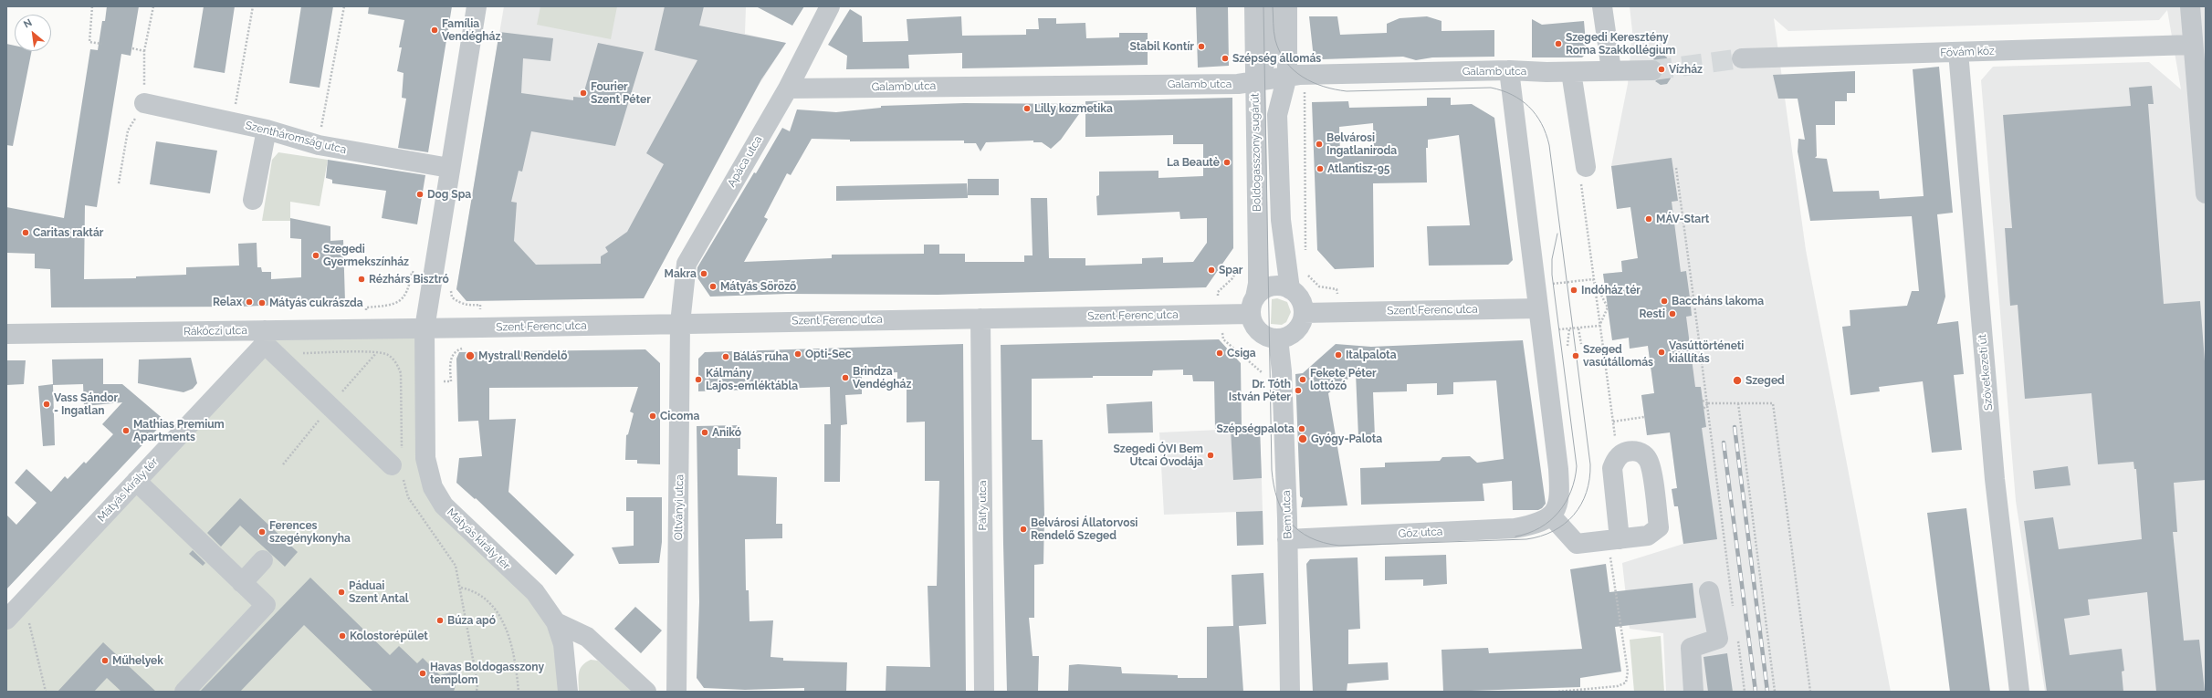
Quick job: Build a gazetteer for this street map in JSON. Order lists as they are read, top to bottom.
{
  "streets": {
    "street": [
      "Fővám köz",
      "Galamb utca",
      "Szentháromság utca",
      "Boldogasszony sugárút",
      "Apáca utca",
      "Szent Ferenc utca",
      "Rákóczi utca",
      "Szövetkezeti út",
      "Mátyás király tér",
      "Pálfy utca",
      "Oltványi utca",
      "Bem utca",
      "Gőz utca"
    ]
  },
  "crossings": [
    ["Fővám köz", "Szövetkezeti út"],
    ["Galamb utca", "Boldogasszony sugárút"],
    ["Galamb utca", "Apáca utca"],
    ["Boldogasszony sugárút", "Szent Ferenc utca"],
    ["Boldogasszony sugárút", "Bem utca"],
    ["Apáca utca", "Szent Ferenc utca"],
    ["Apáca utca", "Oltványi utca"],
    ["Szent Ferenc utca", "Rákóczi utca"],
    ["Szent Ferenc utca", "Mátyás király tér"],
    ["Szent Ferenc utca", "Pálfy utca"],
    ["Szent Ferenc utca", "Oltványi utca"],
    ["Szent Ferenc utca", "Bem utca"],
    ["Rákóczi utca", "Mátyás király tér"],
    ["Bem utca", "Gőz utca"]
  ],
  "places": [
    "Família Vendégház",
    "Szegedi Keresztény Roma Szakkollégium",
    "Stabil Kontír",
    "Szépség állomás",
    "Vízház",
    "Fourier Szent Péter",
    "Lilly kozmetika",
    "Belvárosi Ingatlaniroda",
    "La Beautè",
    "Atlantisz-95",
    "Dog Spa",
    "MÁV-Start",
    "Caritas raktár",
    "Szegedi Gyermekszínház",
    "Spar",
    "Makra",
    "Rézhárs Bisztró",
    "Mátyás Söröző",
    "Indóház tér",
    "Baccháns lakoma",
    "Relax",
    "Mátyás cukrászda",
    "Resti",
    "Vasúttörténeti kiállítás",
    "Csiga",
    "Opti-Sec",
    "Italpalota",
    "Mystrall Rendelő",
    "Szeged vasútállomás",
    "Bálás ruha",
    "Brindza Vendégház",
    "Kálmány Lajos-emléktábla",
    "Fekete Péter lottózó",
    "Szeged",
    "Dr. Tóth István Péter",
    "Vass Sándor - Ingatlan",
    "Cicoma",
    "Szépségpalota",
    "Mathias Premium Apartments",
    "Anikó",
    "Gyógy-Palota",
    "Szegedi ÓVI Bem Utcai Óvodája",
    "Belvárosi Állatorvosi Rendelő Szeged",
    "Ferences szegénykonyha",
    "Páduai Szent Antal",
    "Búza apó",
    "Kolostorépület",
    "Műhelyek",
    "Havas Boldogasszony templom"
  ],
  "north": "top left"
}
